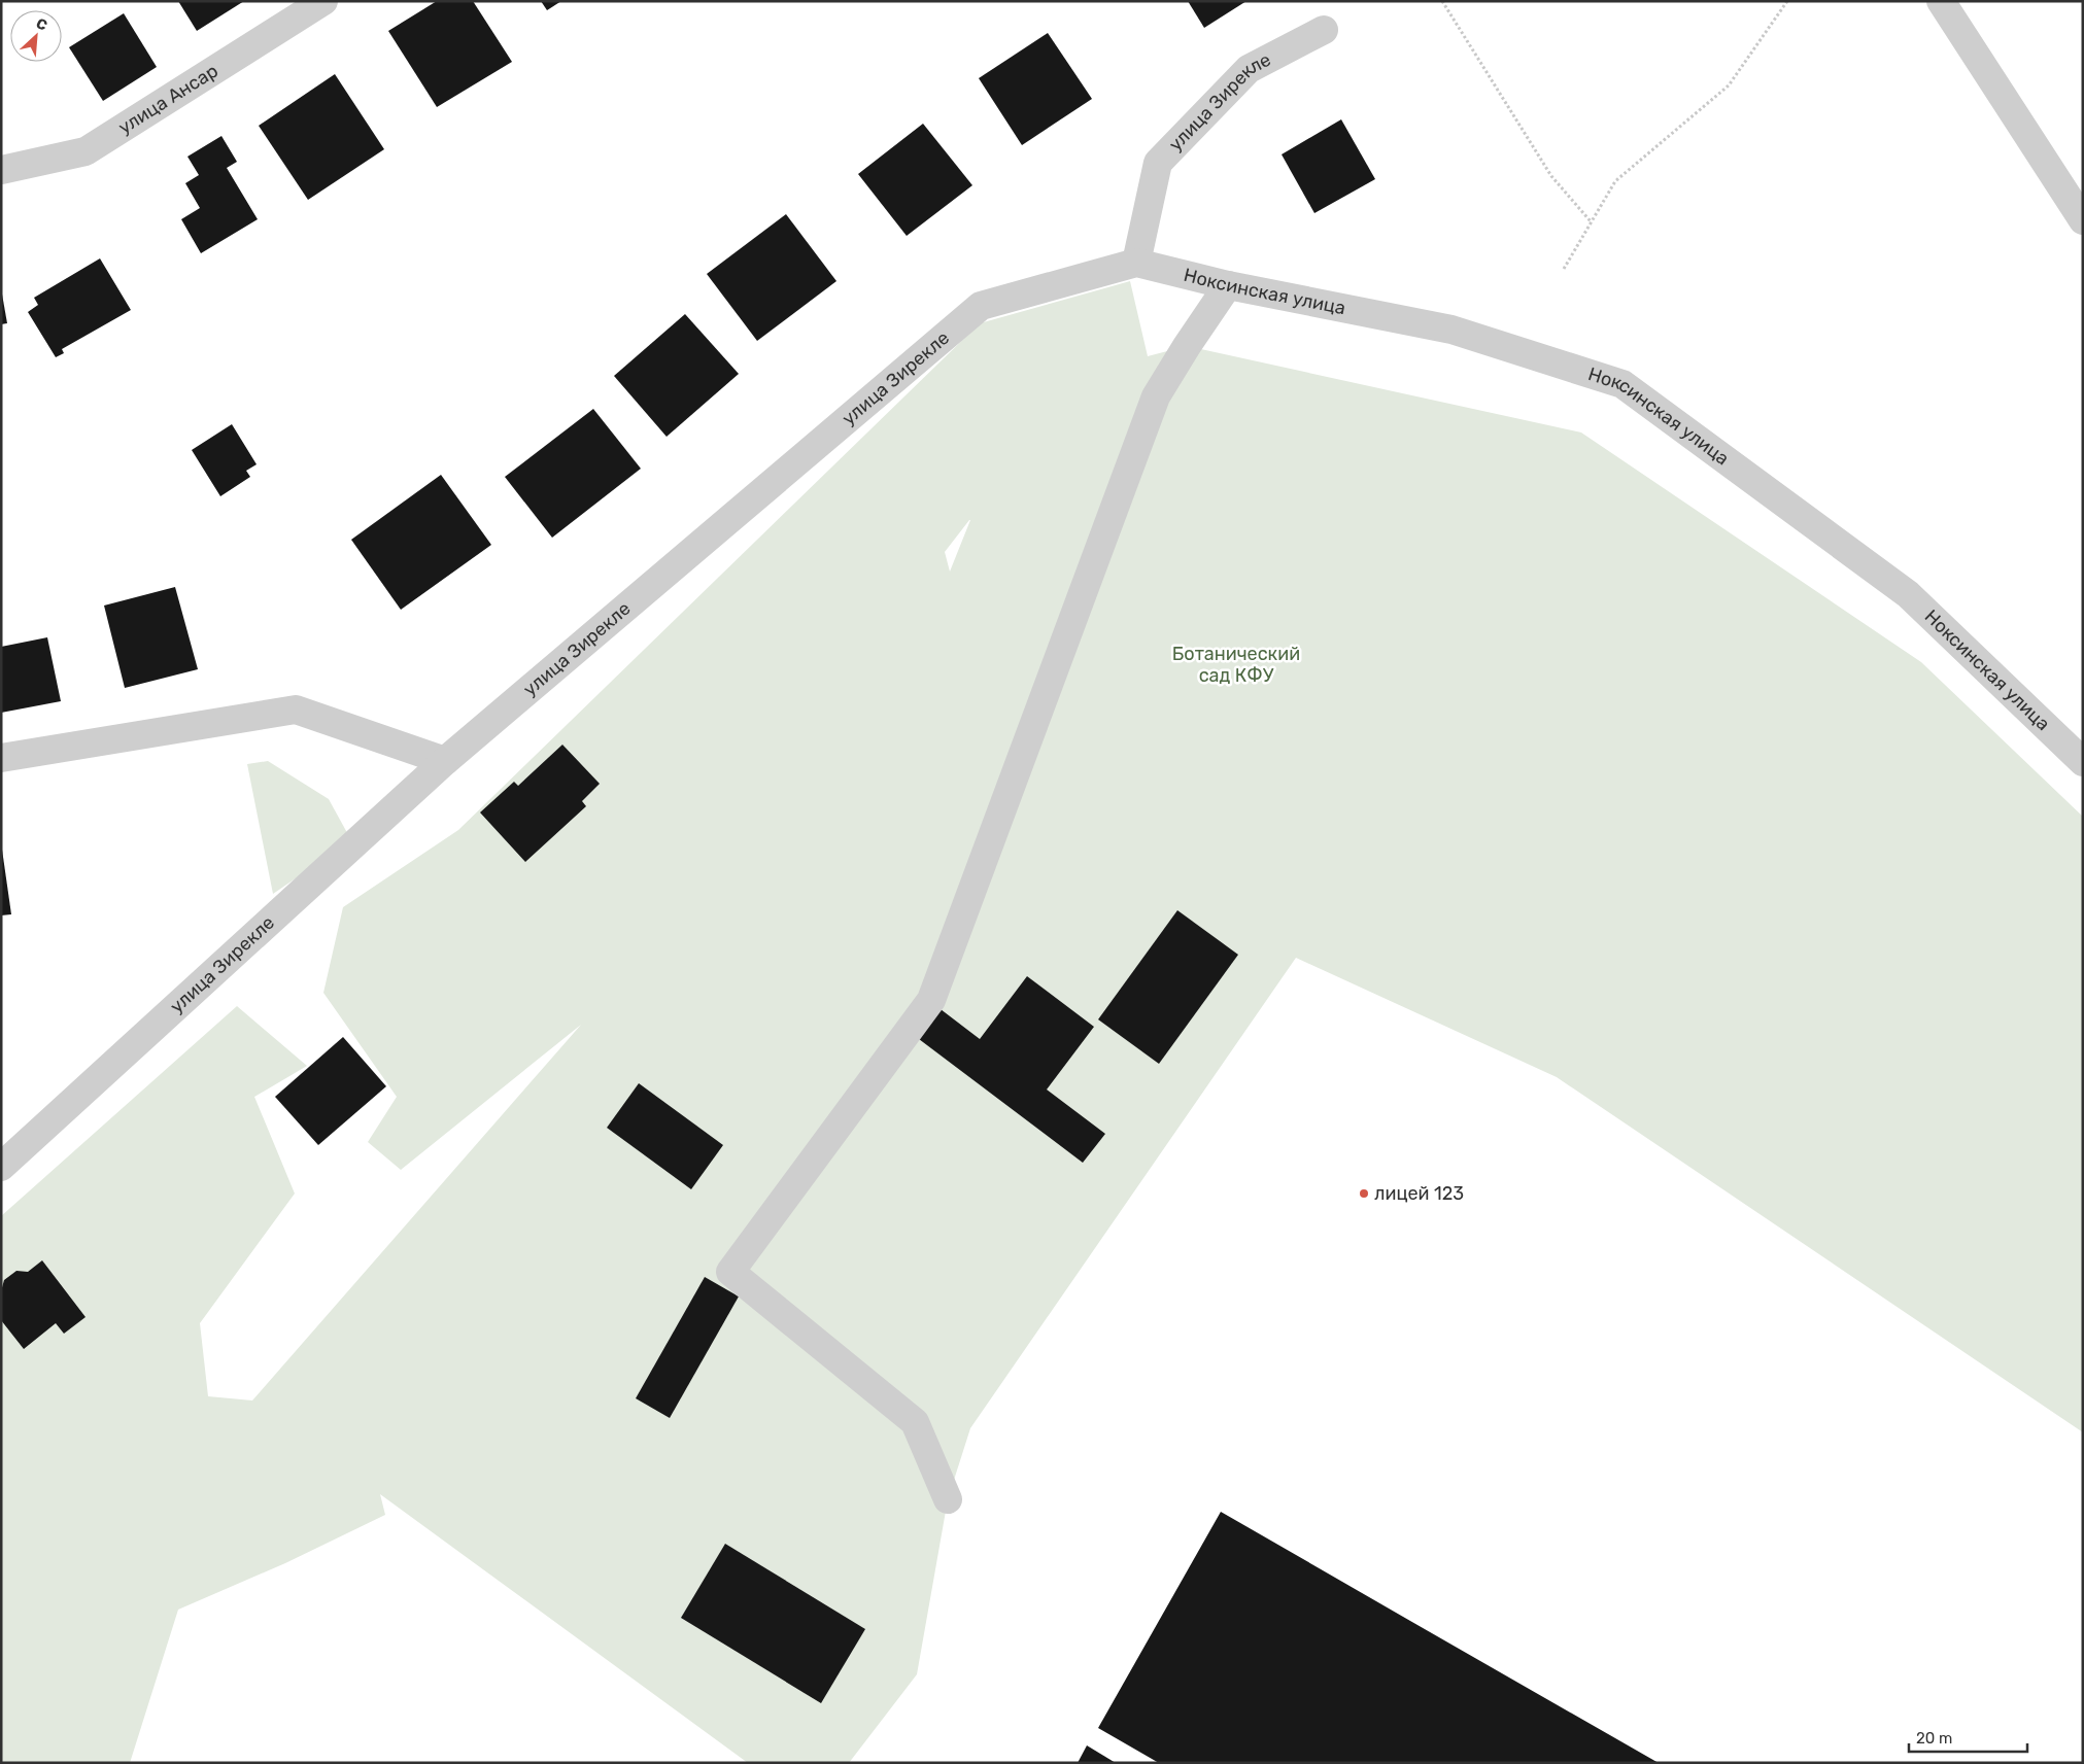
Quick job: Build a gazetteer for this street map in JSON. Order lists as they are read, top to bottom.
{
  "streets": {
    "street": ["улица Ансар", "улица Зирекле", "Ноксинская улица"]
  },
  "crossings": [
    ["улица Зирекле", "Ноксинская улица"]
  ],
  "parks": ["Ботанический сад КФУ"],
  "places": ["лицей 123"],
  "scale_bar": "20 m",
  "north": "top right"
}
